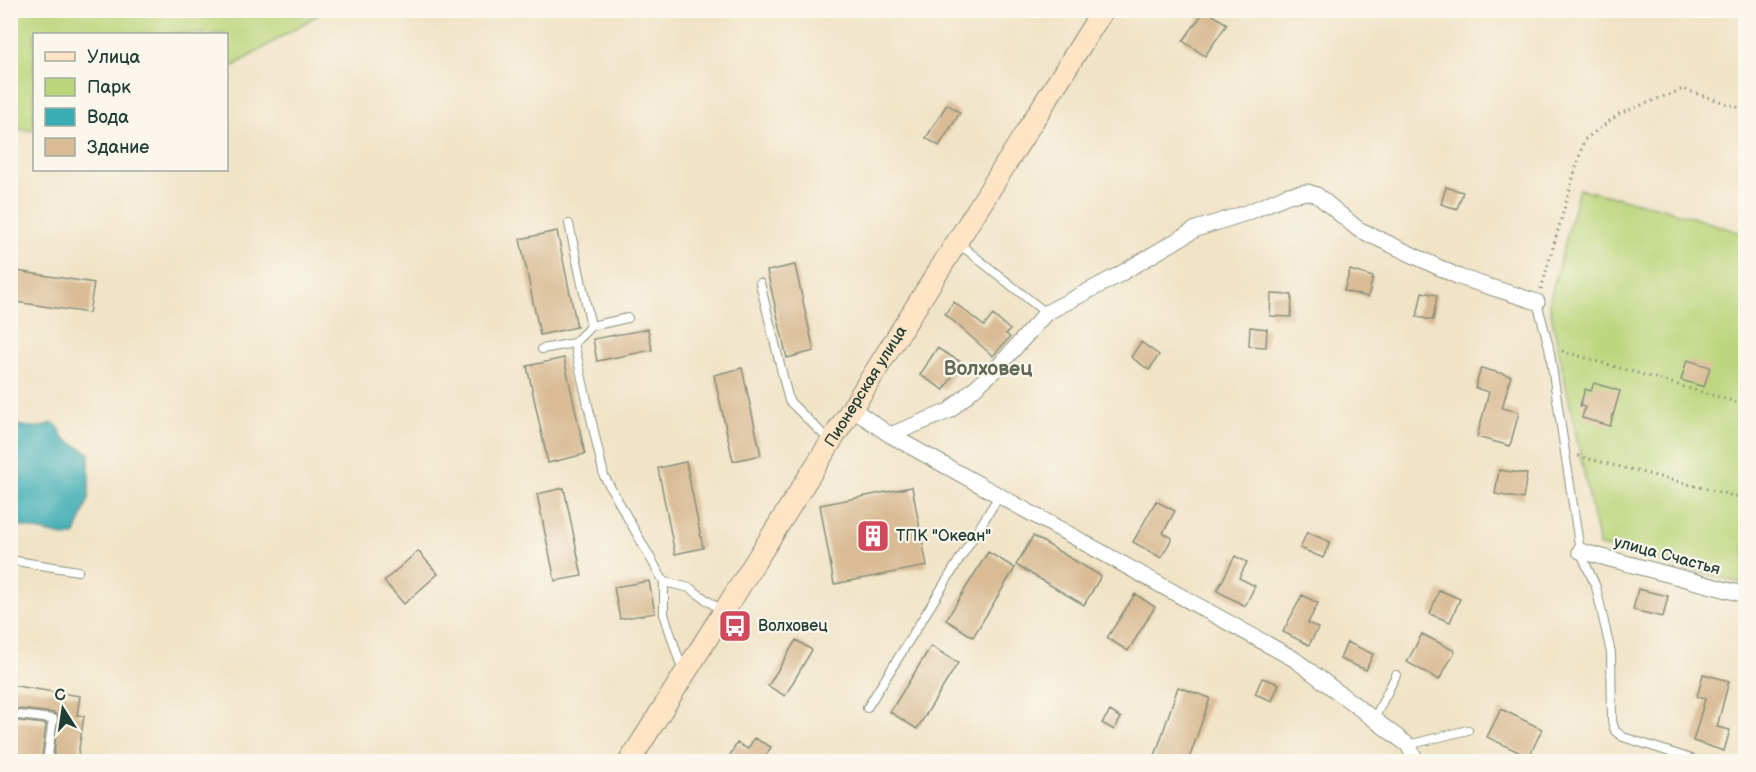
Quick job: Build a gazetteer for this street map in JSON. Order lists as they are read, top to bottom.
{
  "streets": {
    "street": ["Пионерская улица", "улица Счастья"]
  },
  "districts": ["Волховец"],
  "places": {
    "building": ["ТПК \"Океан\""],
    "bus stop": ["Волховец"]
  },
  "legend": [
    "Улица",
    "Парк",
    "Вода",
    "Здание"
  ],
  "north": "top"
}
